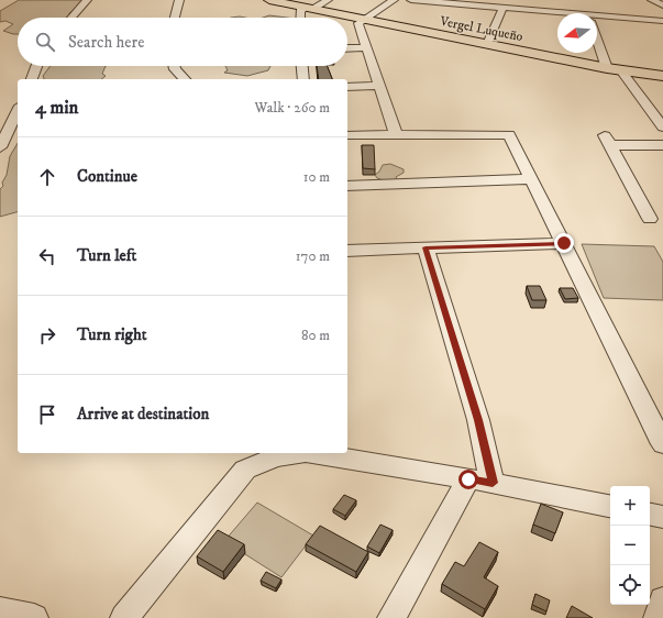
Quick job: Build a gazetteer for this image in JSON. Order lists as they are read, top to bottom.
{
  "streets": {
    "main road": ["Vergel Luqueño"]
  },
  "north": "left",
  "page": {
    "search": "Search here",
    "heading": ["4 min", "Walk · 260 m"],
    "list": [
      ["Continue", "10 m"],
      ["Turn left", "170 m"],
      ["Turn right", "80 m"],
      "Arrive at destination"
    ],
    "map_buttons": ["+", "−"]
  }
}
